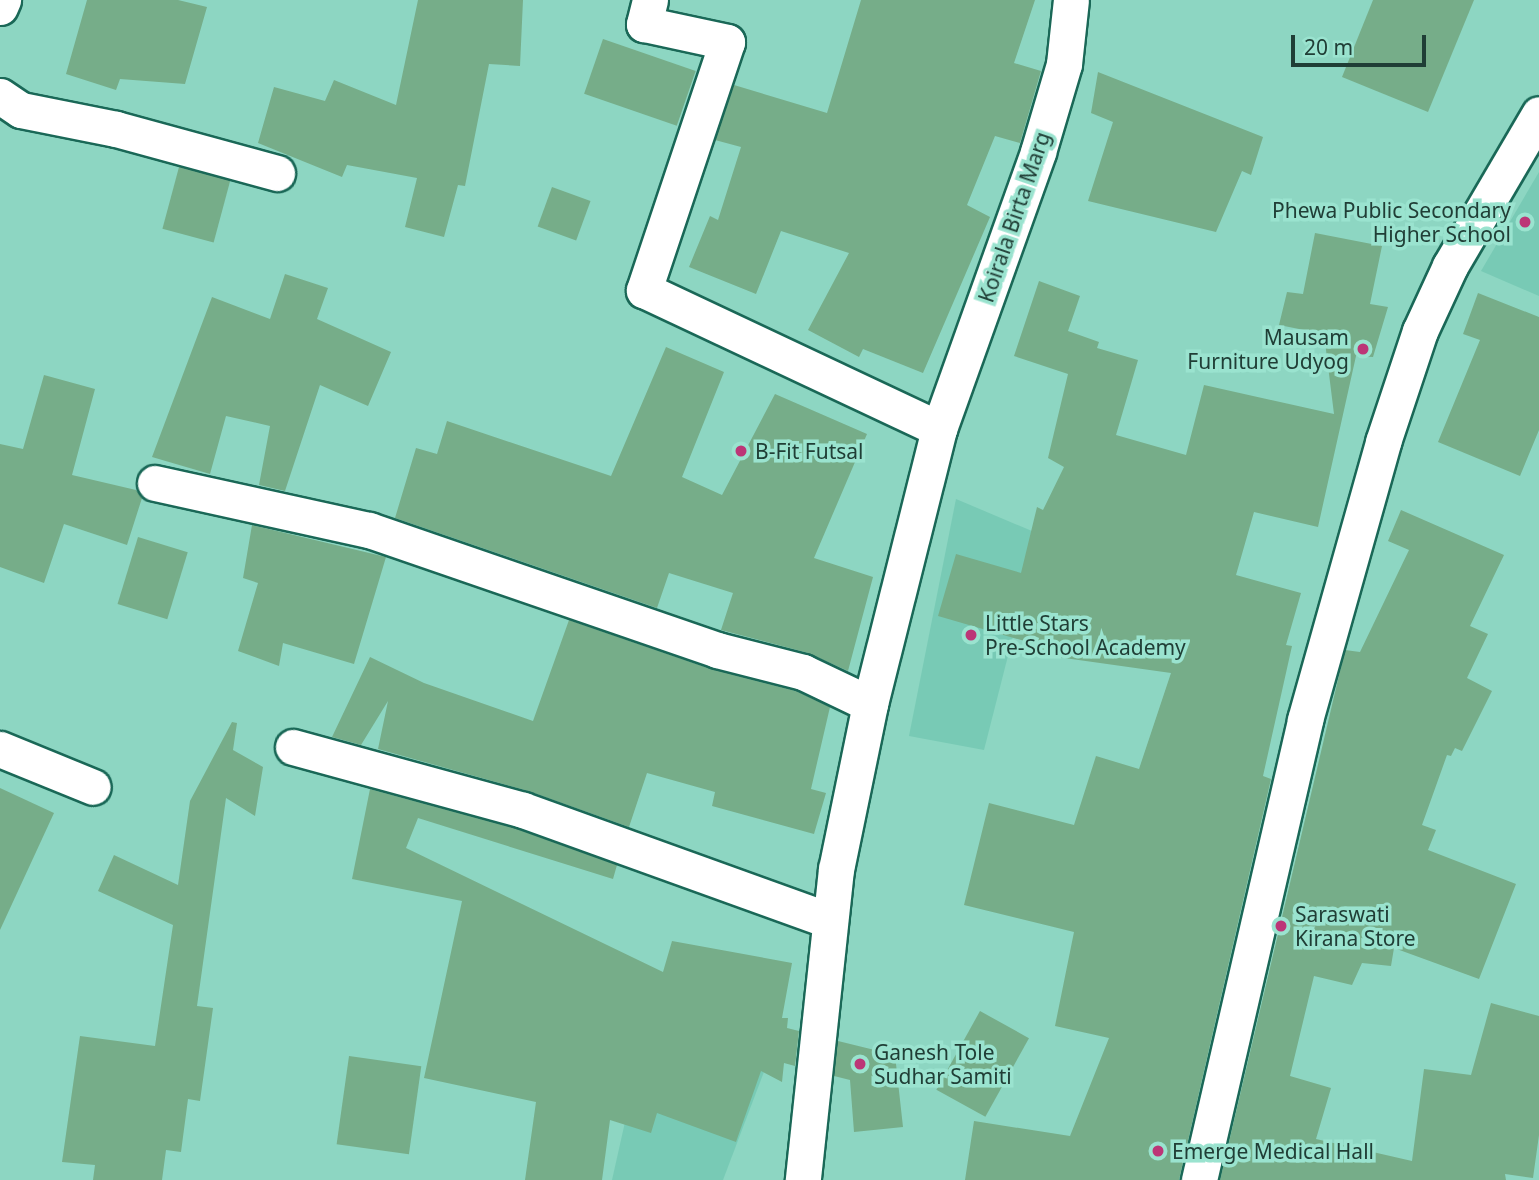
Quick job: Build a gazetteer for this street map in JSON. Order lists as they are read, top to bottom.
{
  "streets": {
    "street": ["Koirala Birta Marg"]
  },
  "places": [
    "Phewa Public Secondary Higher School",
    "Mausam Furniture Udyog",
    "B-Fit Futsal",
    "Little Stars Pre-School Academy",
    "Saraswati Kirana Store",
    "Ganesh Tole Sudhar Samiti",
    "Emerge Medical Hall"
  ],
  "scale_bar": "20 m"
}
